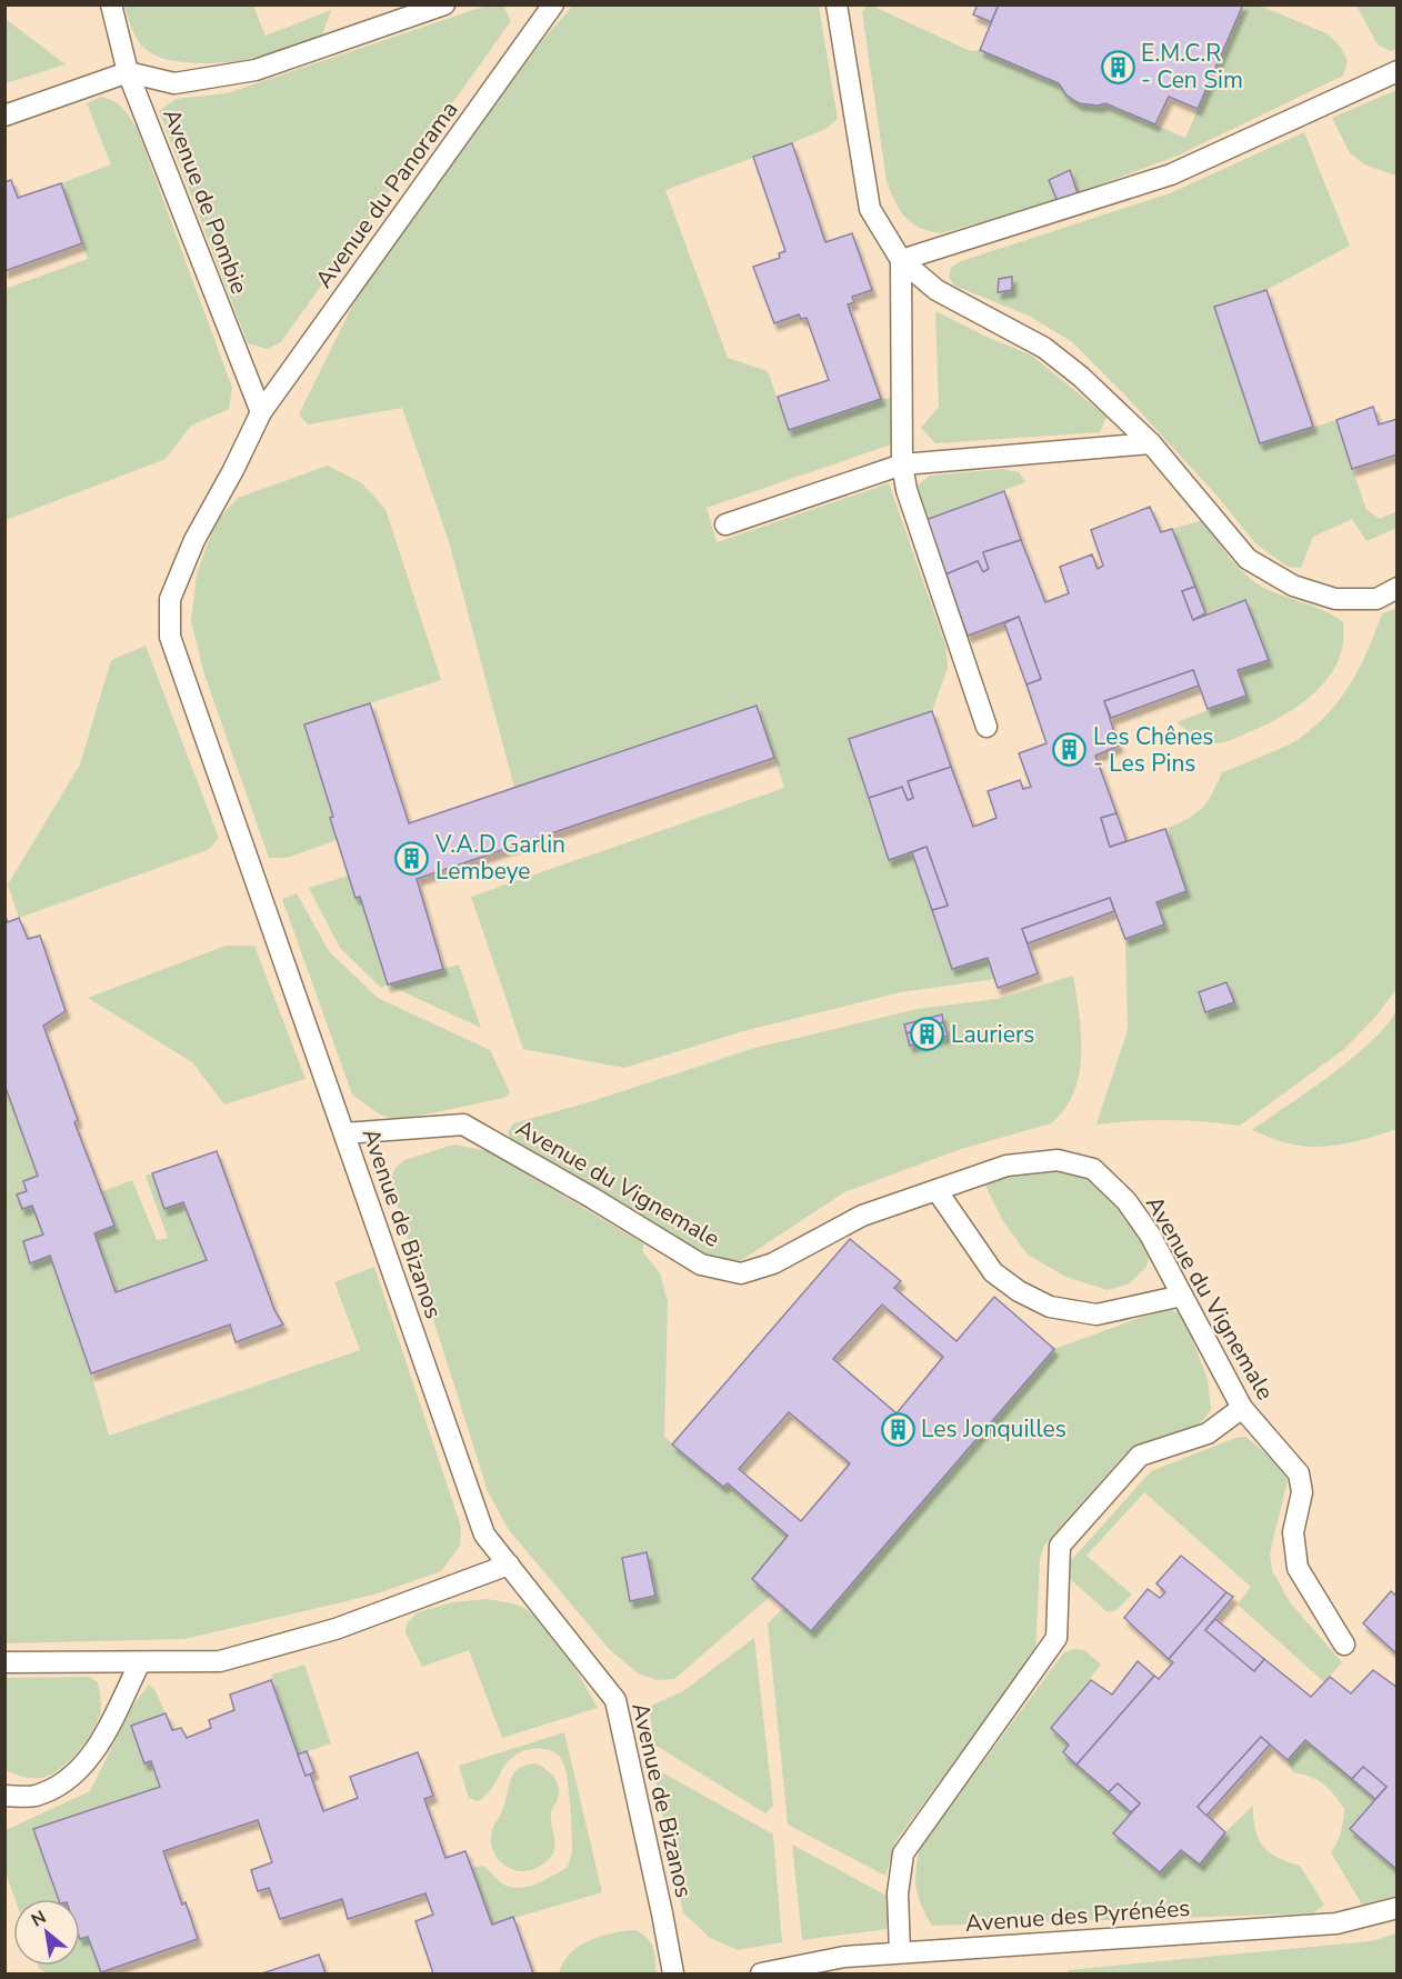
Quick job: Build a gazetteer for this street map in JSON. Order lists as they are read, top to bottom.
{
  "streets": {
    "lane": [
      "Avenue du Panorama",
      "Avenue de Pombie",
      "Avenue du Vignemale",
      "Avenue de Bizanos",
      "Avenue des Pyrénées"
    ]
  },
  "crossings": [
    ["Avenue du Panorama", "Avenue de Pombie"],
    ["Avenue du Panorama", "Avenue de Bizanos"],
    ["Avenue du Vignemale", "Avenue de Bizanos"]
  ],
  "places": {
    "building": [
      "E.M.C.R - Cen Sim",
      "Les Chênes - Les Pins",
      "V.A.D Garlin Lembeye",
      "Lauriers",
      "Les Jonquilles"
    ]
  },
  "north": "top left"
}
